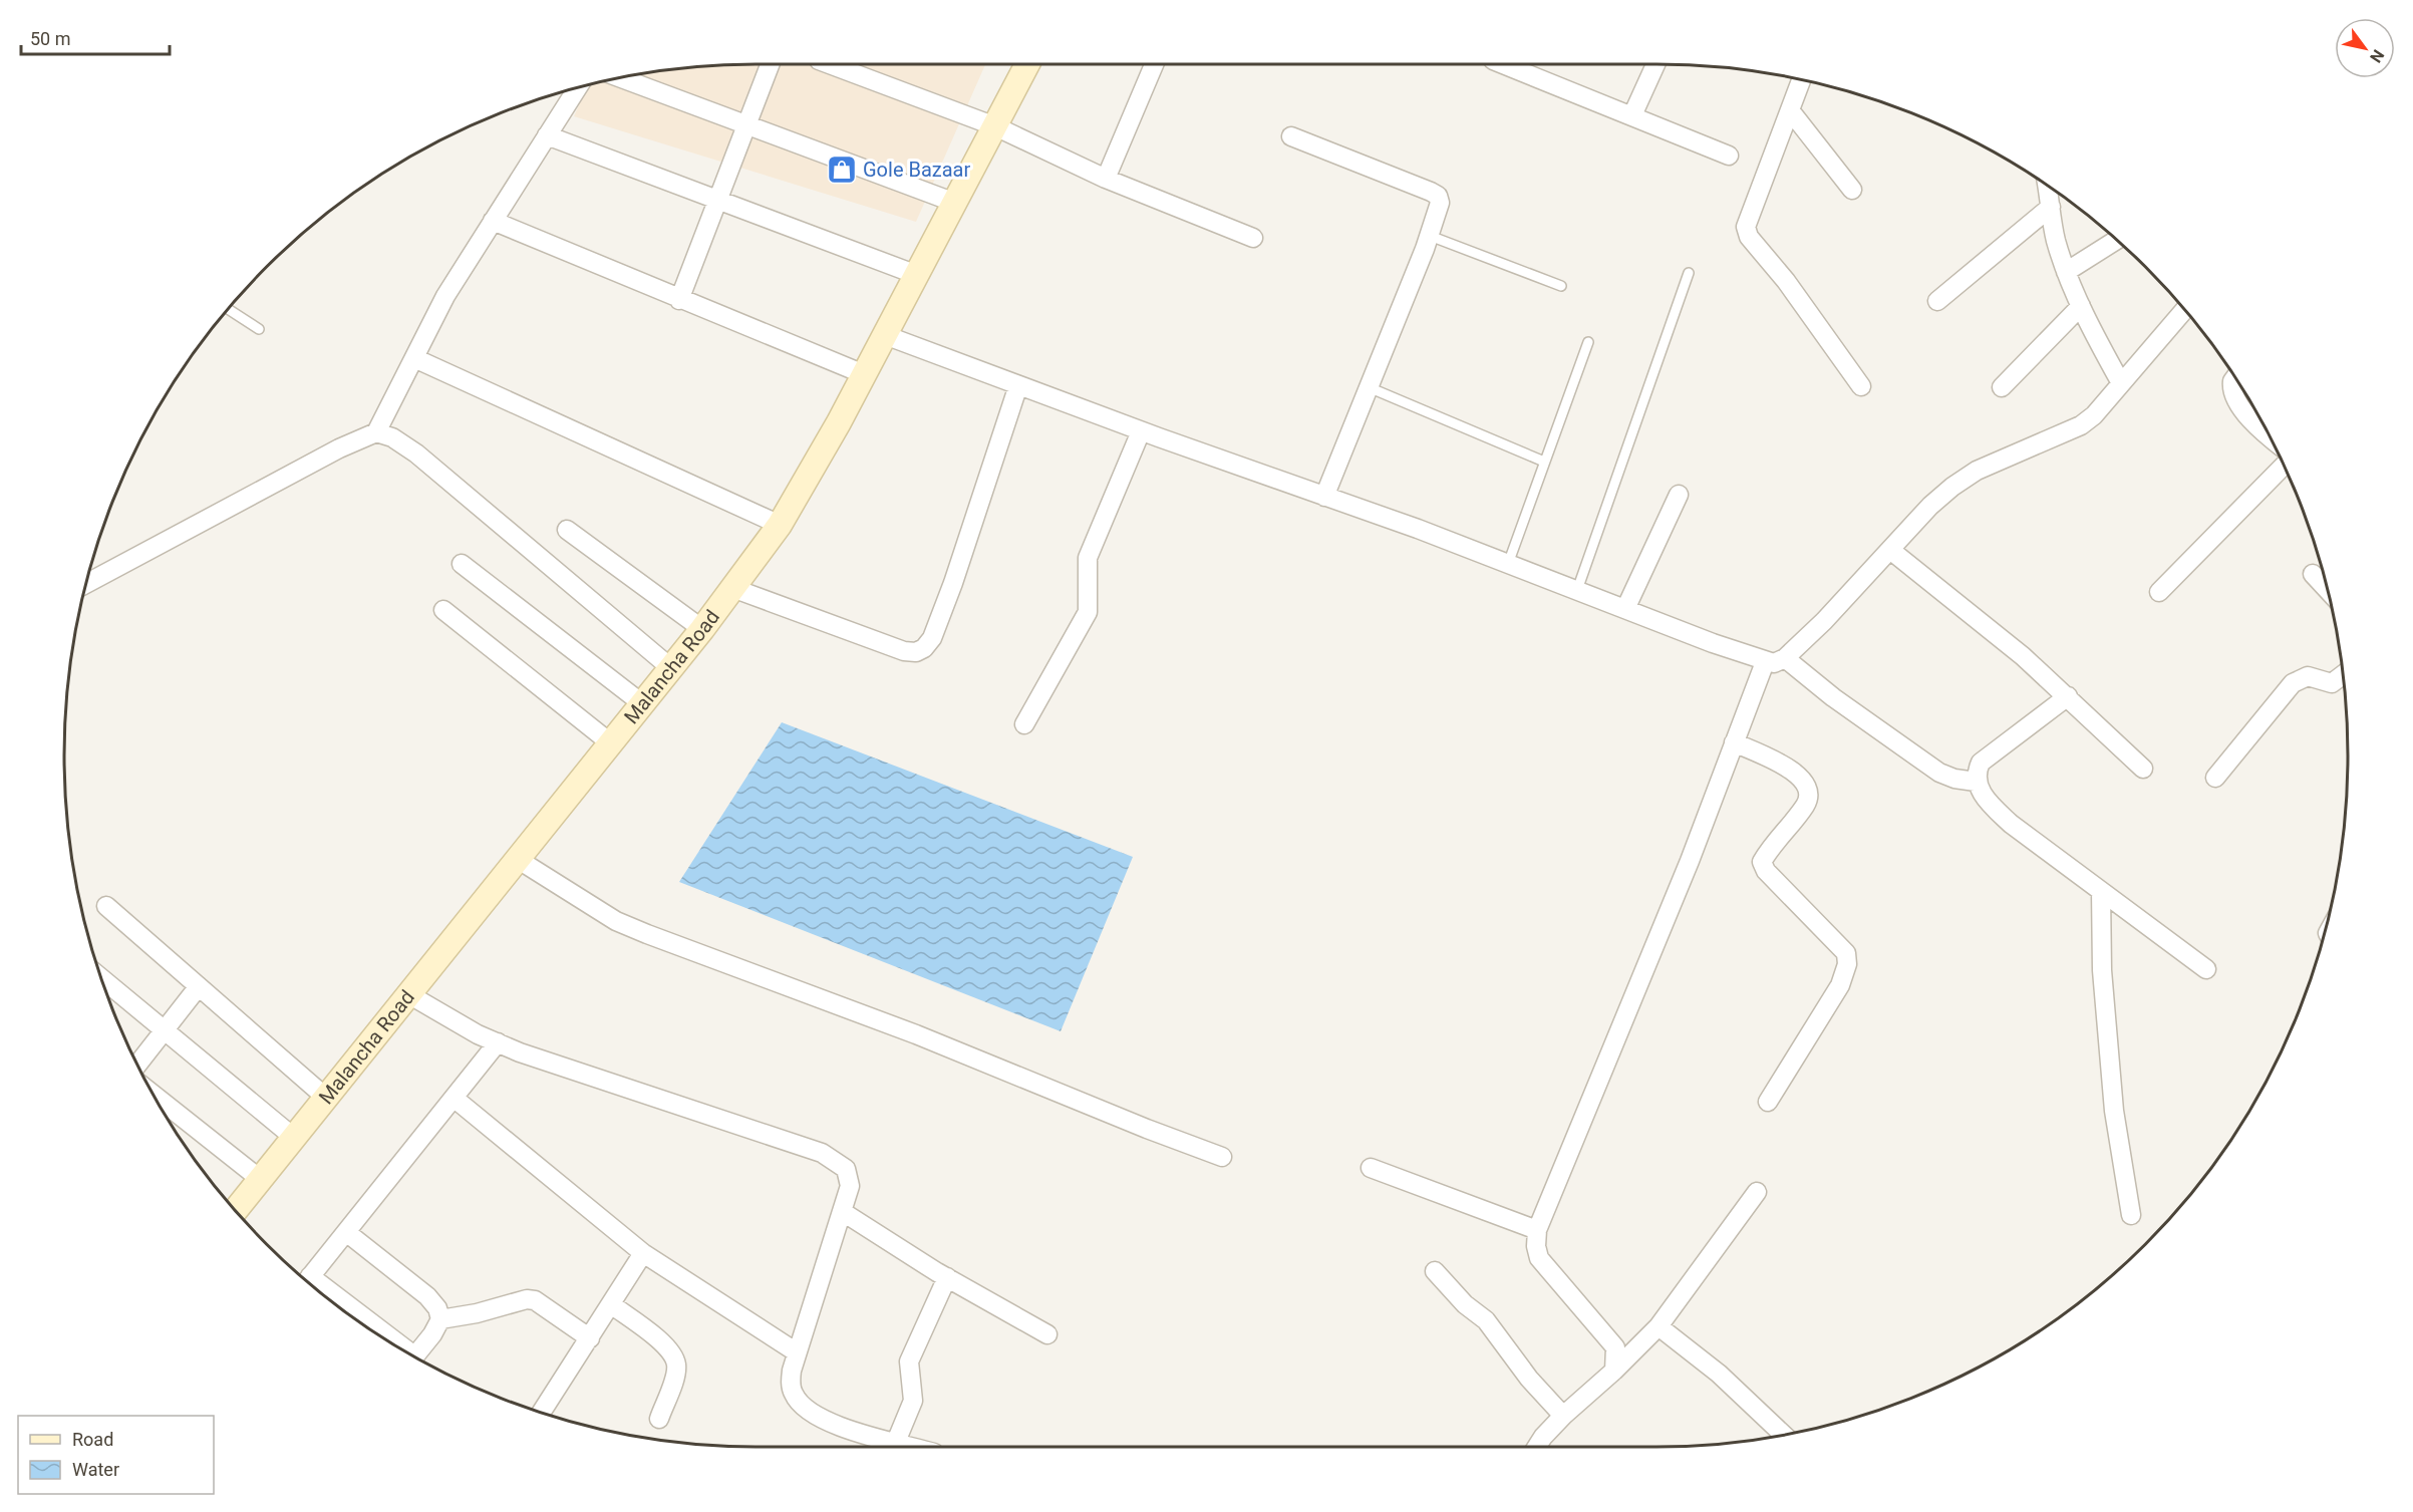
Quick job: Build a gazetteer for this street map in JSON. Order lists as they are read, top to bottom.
{
  "streets": {
    "main road": ["Malancha Road"]
  },
  "places": {
    "shop": ["Gole Bazaar"]
  },
  "legend": ["Road", "Water"],
  "scale_bar": "50 m",
  "north": "bottom right"
}
